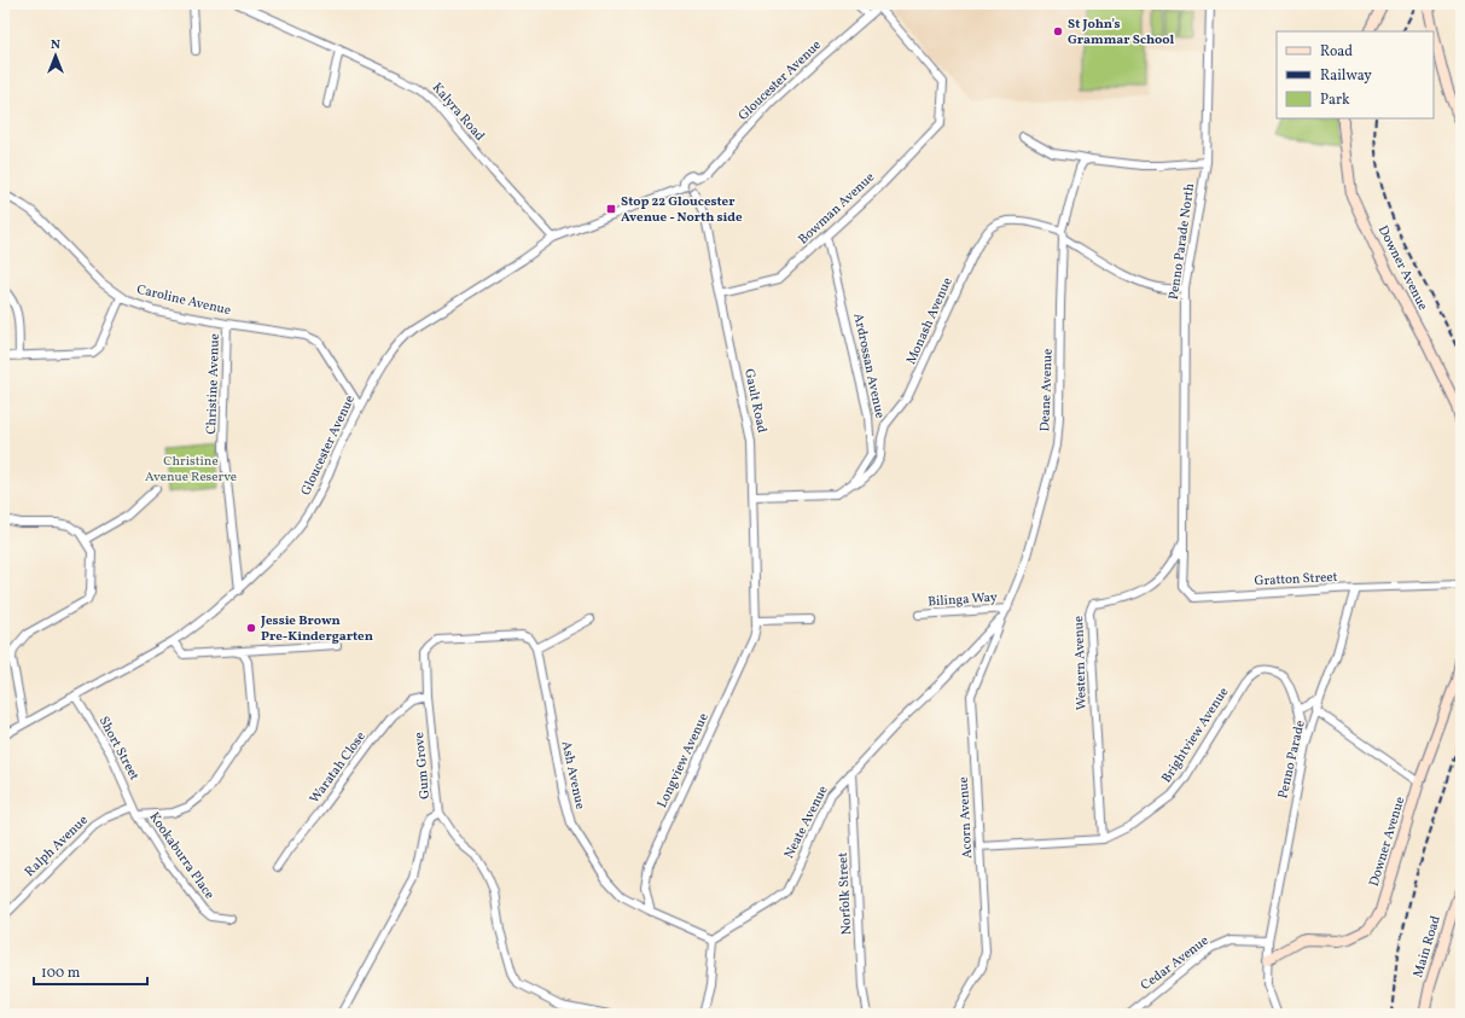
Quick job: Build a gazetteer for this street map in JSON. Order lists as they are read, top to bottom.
{
  "streets": {
    "street": [
      "Gloucester Avenue",
      "Kalyra Road",
      "Bowman Avenue",
      "Penno Parade North",
      "Downer Avenue",
      "Caroline Avenue",
      "Monash Avenue",
      "Ardrossan Avenue",
      "Christine Avenue",
      "Deane Avenue",
      "Gault Road",
      "Gratton Street",
      "Bilinga Way",
      "Western Avenue",
      "Brightview Avenue",
      "Short Street",
      "Penno Parade",
      "Longview Avenue",
      "Gum Grove",
      "Waratah Close",
      "Ash Avenue",
      "Acorn Avenue",
      "Neate Avenue",
      "Ralph Avenue",
      "Kookaburra Place",
      "Norfolk Street",
      "Main Road",
      "Cedar Avenue"
    ]
  },
  "crossings": [
    ["Gloucester Avenue", "Kalyra Road"],
    ["Gloucester Avenue", "Bowman Avenue"],
    ["Gloucester Avenue", "Caroline Avenue"],
    ["Gloucester Avenue", "Christine Avenue"],
    ["Gloucester Avenue", "Gault Road"],
    ["Gloucester Avenue", "Short Street"],
    ["Bowman Avenue", "Ardrossan Avenue"],
    ["Bowman Avenue", "Gault Road"],
    ["Penno Parade North", "Monash Avenue"],
    ["Penno Parade North", "Gratton Street"],
    ["Penno Parade North", "Western Avenue"],
    ["Downer Avenue", "Penno Parade"],
    ["Caroline Avenue", "Christine Avenue"],
    ["Monash Avenue", "Ardrossan Avenue"],
    ["Monash Avenue", "Deane Avenue"],
    ["Deane Avenue", "Bilinga Way"],
    ["Deane Avenue", "Neate Avenue"],
    ["Gault Road", "Longview Avenue"],
    ["Gratton Street", "Western Avenue"],
    ["Gratton Street", "Penno Parade"],
    ["Bilinga Way", "Neate Avenue"],
    ["Western Avenue", "Brightview Avenue"],
    ["Brightview Avenue", "Penno Parade"],
    ["Brightview Avenue", "Acorn Avenue"],
    ["Short Street", "Ralph Avenue"],
    ["Short Street", "Kookaburra Place"],
    ["Penno Parade", "Cedar Avenue"],
    ["Longview Avenue", "Ash Avenue"],
    ["Gum Grove", "Waratah Close"],
    ["Gum Grove", "Ash Avenue"],
    ["Ash Avenue", "Neate Avenue"],
    ["Acorn Avenue", "Neate Avenue"],
    ["Neate Avenue", "Norfolk Street"]
  ],
  "parks": ["Christine Avenue Reserve"],
  "places": {
    "other": ["St John's Grammar School", "Jessie Brown Pre-Kindergarten"],
    "transit": ["Stop 22 Gloucester Avenue - North side"]
  },
  "legend": ["Road", "Railway", "Park"],
  "scale_bar": "100 m",
  "north": "top"
}
